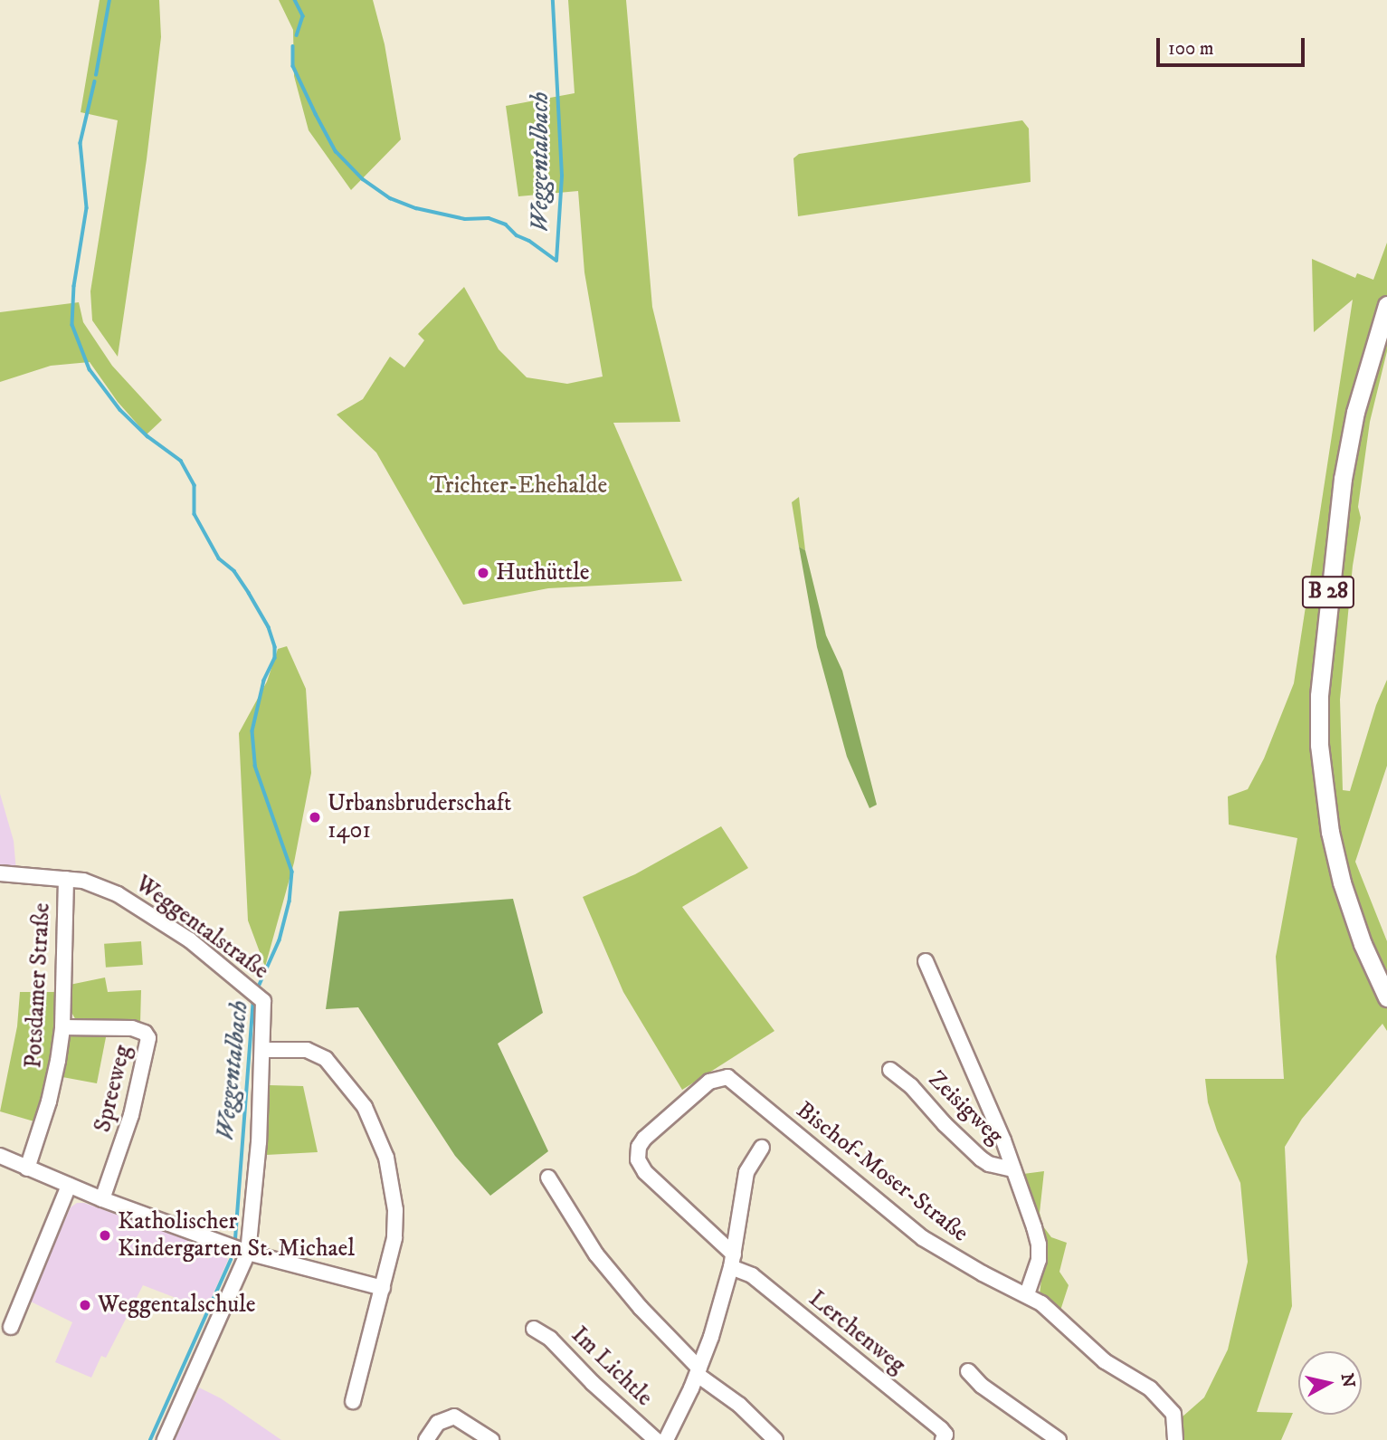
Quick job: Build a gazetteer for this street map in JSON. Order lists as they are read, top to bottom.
{
  "streets": {
    "main road": ["B 28"],
    "street": [
      "Weggentalstraße",
      "Potsdamer Straße",
      "Spreeweg",
      "Zeisigweg",
      "Bischof-Moser-Straße",
      "Lerchenweg",
      "Im Lichtle"
    ]
  },
  "crossings": [
    ["Weggentalstraße", "Potsdamer Straße"],
    ["Potsdamer Straße", "Spreeweg"],
    ["Bischof-Moser-Straße", "Lerchenweg"]
  ],
  "water": ["Weggentalbach"],
  "parks": ["Trichter-Ehehalde"],
  "places": [
    "Huthüttle",
    "Urbansbruderschaft 1401",
    "Katholischer Kindergarten St. Michael",
    "Weggentalschule"
  ],
  "scale_bar": "100 m",
  "north": "right"
}
